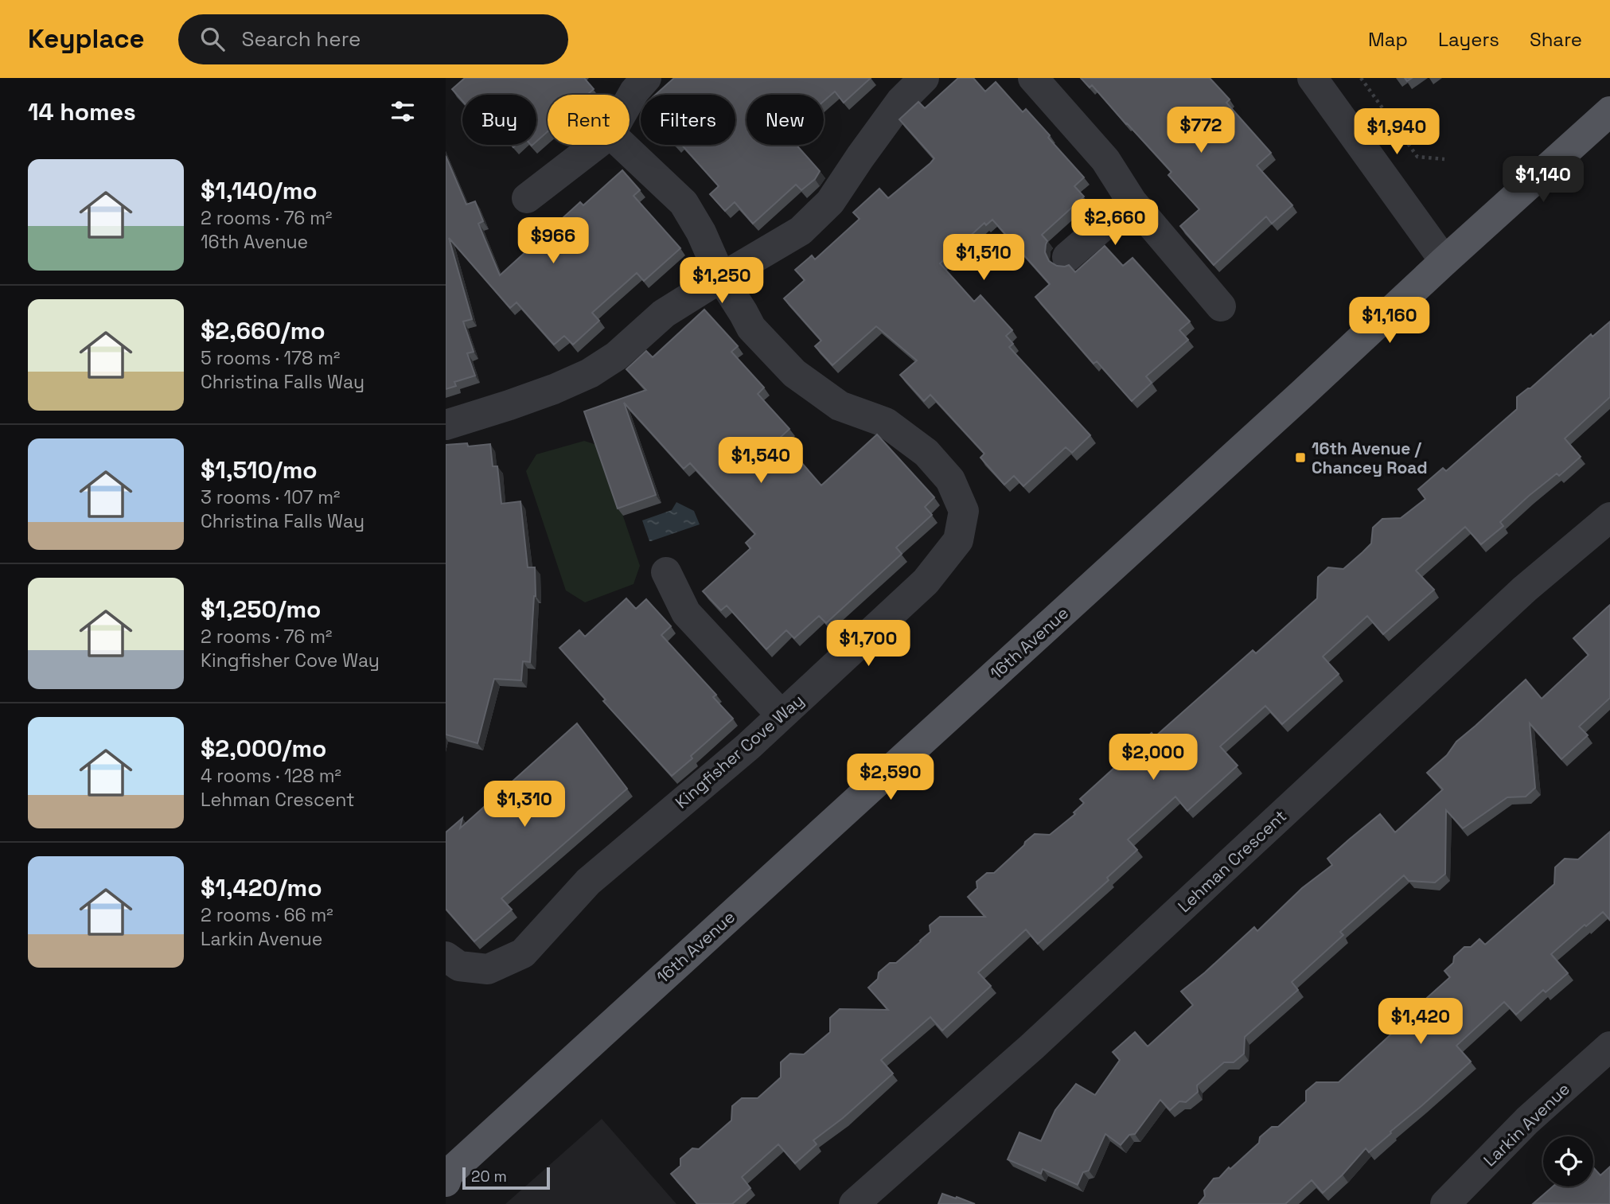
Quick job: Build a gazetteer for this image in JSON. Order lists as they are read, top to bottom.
{
  "streets": {
    "main road": ["16th Avenue"],
    "street": ["Kingfisher Cove Way", "Lehman Crescent", "Larkin Avenue"]
  },
  "places": {
    "transit": ["16th Avenue / Chancey Road"]
  },
  "scale_bar": "20 m",
  "page": {
    "header": "Keyplace",
    "search": "Search here",
    "nav": ["Map", "Layers", "Share"],
    "heading": "14 homes",
    "chip": [
      "Buy",
      "Rent",
      "Filters",
      "New"
    ],
    "price": [
      "$772",
      "$1,940",
      "$1,140",
      "$2,660",
      "$966",
      "$1,510",
      "$1,250",
      "$1,160",
      "$1,540",
      "$1,700",
      "$2,000",
      "$2,590",
      "$1,310",
      "$1,420"
    ],
    "list": [
      {
        "name": "$1,140/mo",
        "note": "2 rooms · 76 m² · 16th Avenue"
      },
      {
        "name": "$2,660/mo",
        "note": "5 rooms · 178 m² · Christina Falls Way"
      },
      {
        "name": "$1,510/mo",
        "note": "3 rooms · 107 m² · Christina Falls Way"
      },
      {
        "name": "$1,250/mo",
        "note": "2 rooms · 76 m² · Kingfisher Cove Way"
      },
      {
        "name": "$2,000/mo",
        "note": "4 rooms · 128 m² · Lehman Crescent"
      },
      {
        "name": "$1,420/mo",
        "note": "2 rooms · 66 m² · Larkin Avenue"
      }
    ],
    "scale": "20 m"
  }
}
